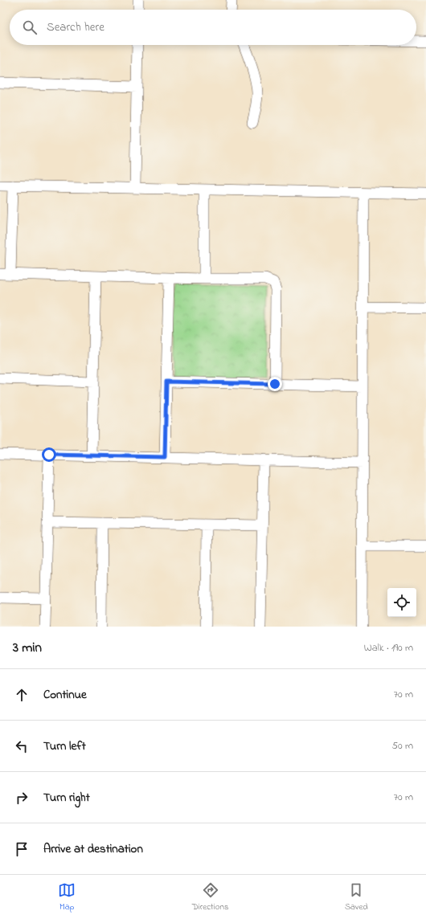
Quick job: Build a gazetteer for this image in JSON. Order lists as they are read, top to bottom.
{
  "page": {
    "search": "Search here",
    "heading": ["3 min", "Walk · 190 m"],
    "list": [
      ["Continue", "70 m"],
      ["Turn left", "50 m"],
      ["Turn right", "70 m"],
      "Arrive at destination"
    ],
    "nav": ["Map", "Directions", "Saved"]
  }
}
